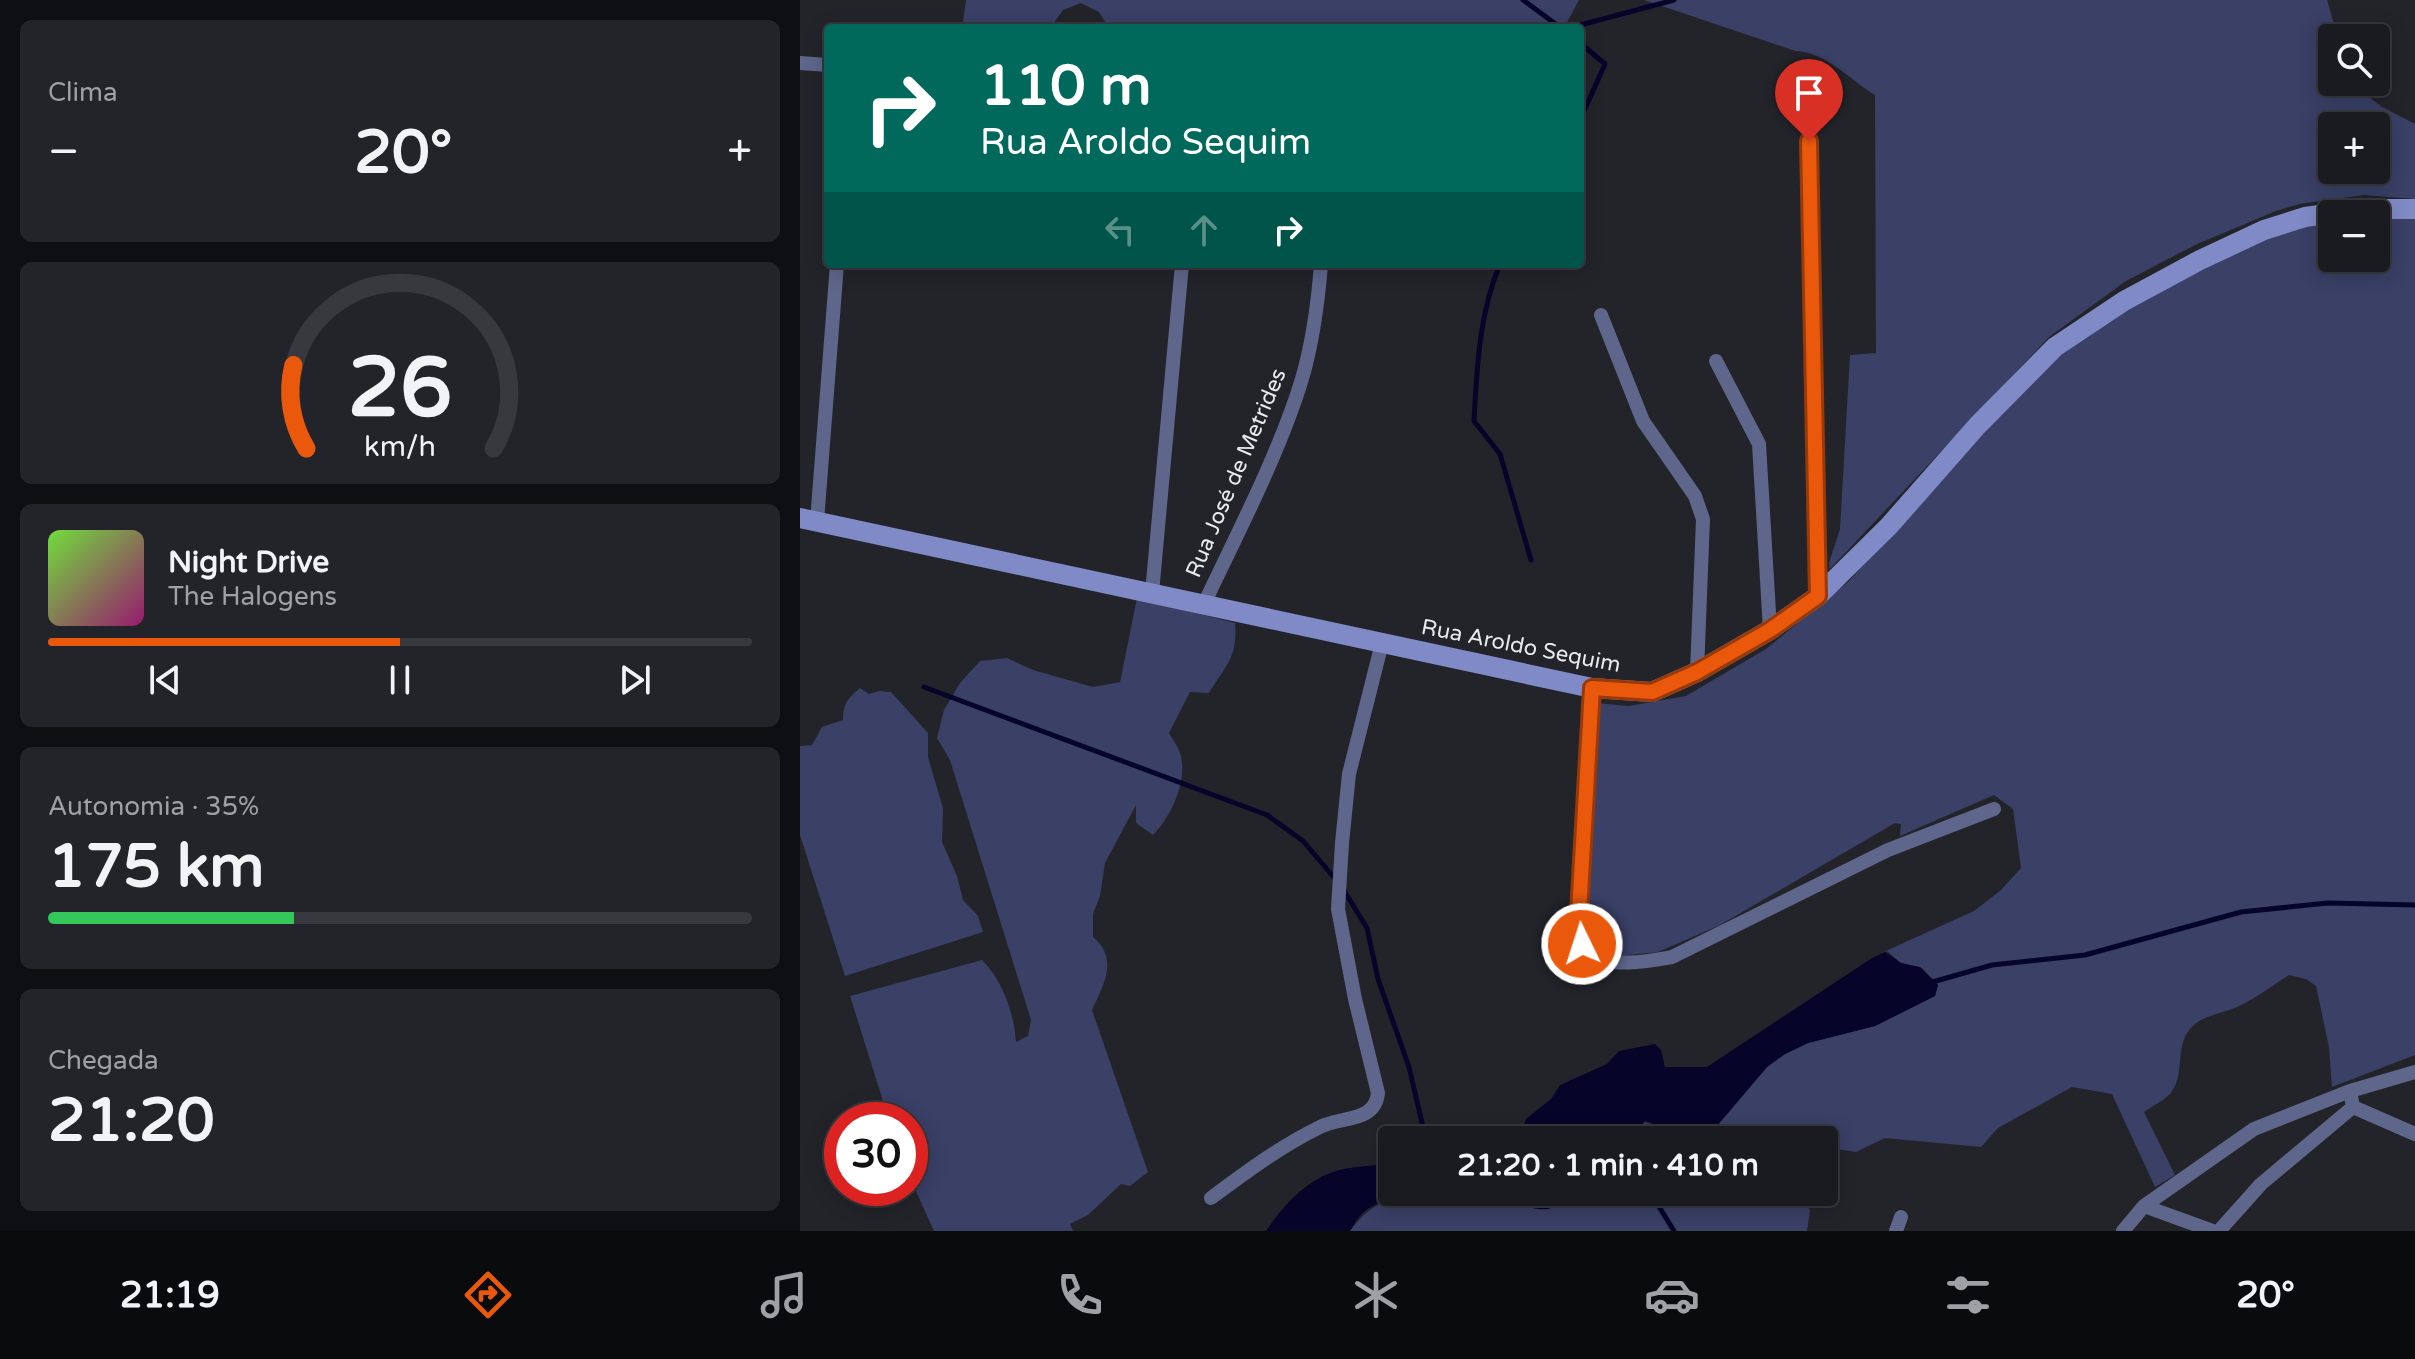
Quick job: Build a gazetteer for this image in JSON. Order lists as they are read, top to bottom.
{
  "streets": {
    "street": ["Rua José de Metrides", "Rua Aroldo Sequim"]
  },
  "crossings": [
    ["Rua José de Metrides", "Rua Aroldo Sequim"]
  ],
  "page": {
    "tile": [
      "Clima",
      ["Autonomia · 35%", "175 km"],
      ["Chegada", "21:20"]
    ],
    "map_buttons": ["+", "−"],
    "turn": ["110 m", "Rua Aroldo Sequim"],
    "heat": ["−", "20°", "+"],
    "song": ["Night Drive", "The Halogens"],
    "limit": "30",
    "trip": "21:20 · 1 min · 410 m",
    "tabs": ["21:19", "20°"],
    "gauge": ["26", "km/h"]
  }
}
